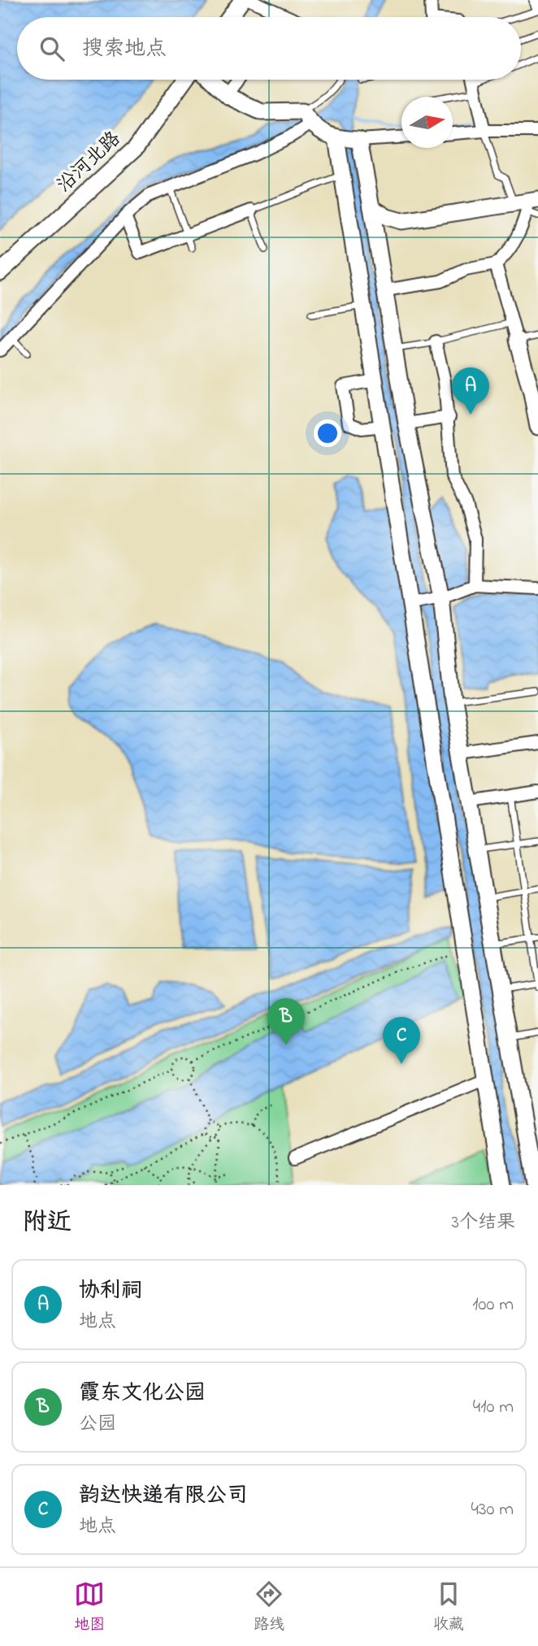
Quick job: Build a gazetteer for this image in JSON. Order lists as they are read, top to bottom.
{
  "streets": {
    "street": ["沿河北路"]
  },
  "north": "right",
  "page": {
    "search": "搜索地点",
    "pins": ["A", "B", "C"],
    "heading": ["附近", "3个结果"],
    "list": [
      {
        "mark": "A",
        "name": "协利祠",
        "note": "地点",
        "value": "100 m"
      },
      {
        "mark": "B",
        "name": "霞东文化公园",
        "note": "公园",
        "value": "410 m"
      },
      {
        "mark": "C",
        "name": "韵达快递有限公司",
        "note": "地点",
        "value": "430 m"
      }
    ],
    "nav": ["地图", "路线", "收藏"]
  }
}
